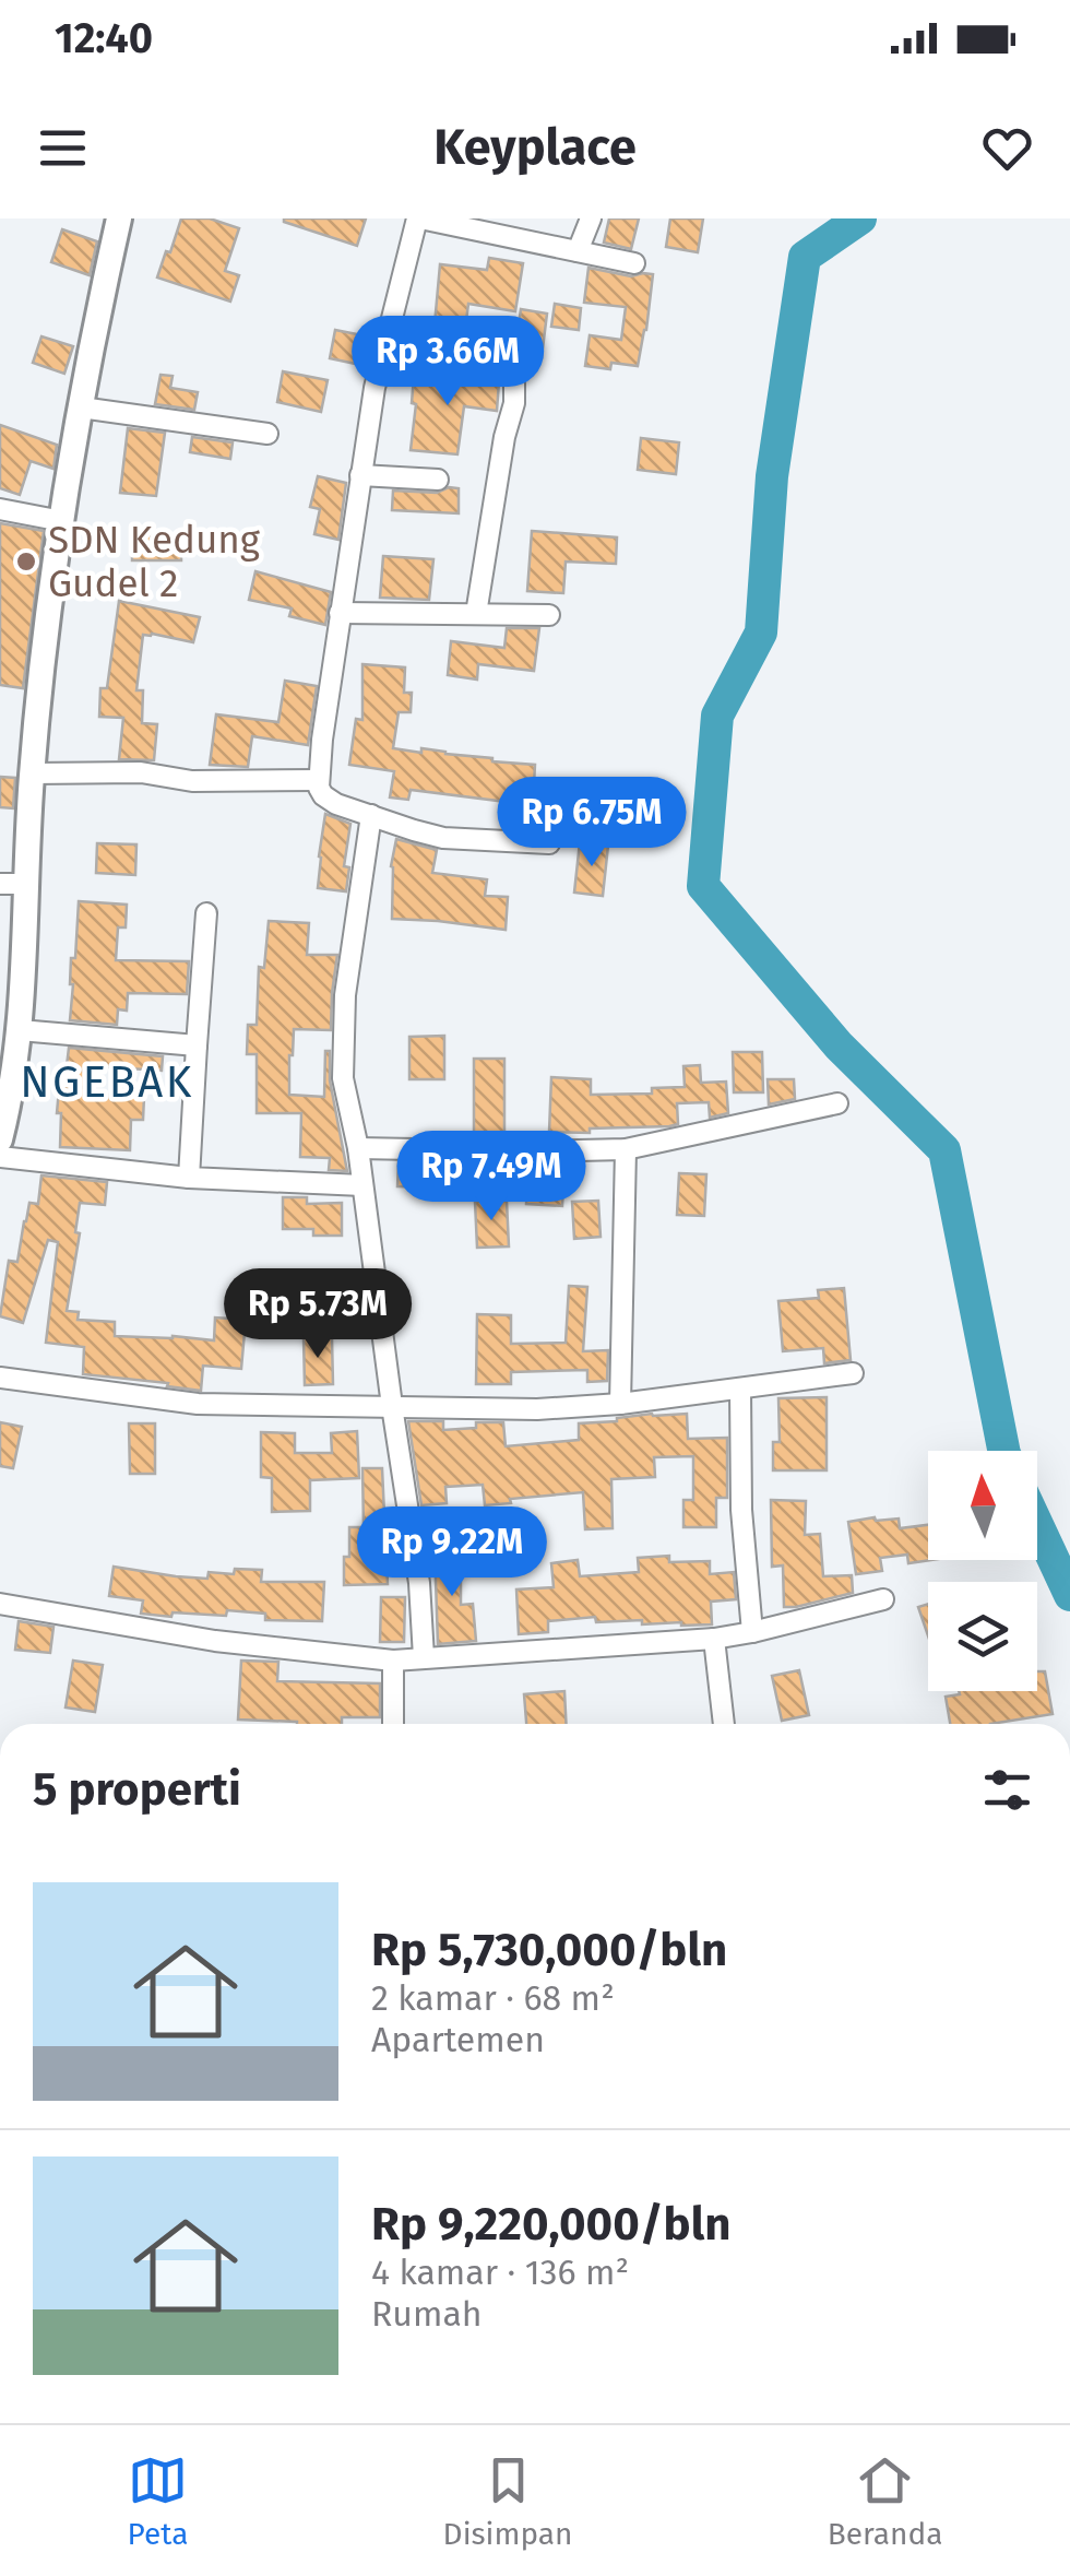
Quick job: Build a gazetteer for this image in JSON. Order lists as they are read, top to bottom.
{
  "districts": ["NGEBAK"],
  "places": ["SDN Kedung Gudel 2"],
  "north": "top",
  "page": {
    "status": "12:40",
    "header": "Keyplace",
    "price": [
      "Rp 3.66M",
      "Rp 6.75M",
      "Rp 7.49M",
      "Rp 5.73M",
      "Rp 9.22M"
    ],
    "heading": "5 properti",
    "list": [
      {
        "name": "Rp 5,730,000/bln",
        "note": "2 kamar · 68 m² · Apartemen"
      },
      {
        "name": "Rp 9,220,000/bln",
        "note": "4 kamar · 136 m² · Rumah"
      }
    ],
    "tabs": ["Peta", "Disimpan", "Beranda"]
  }
}
